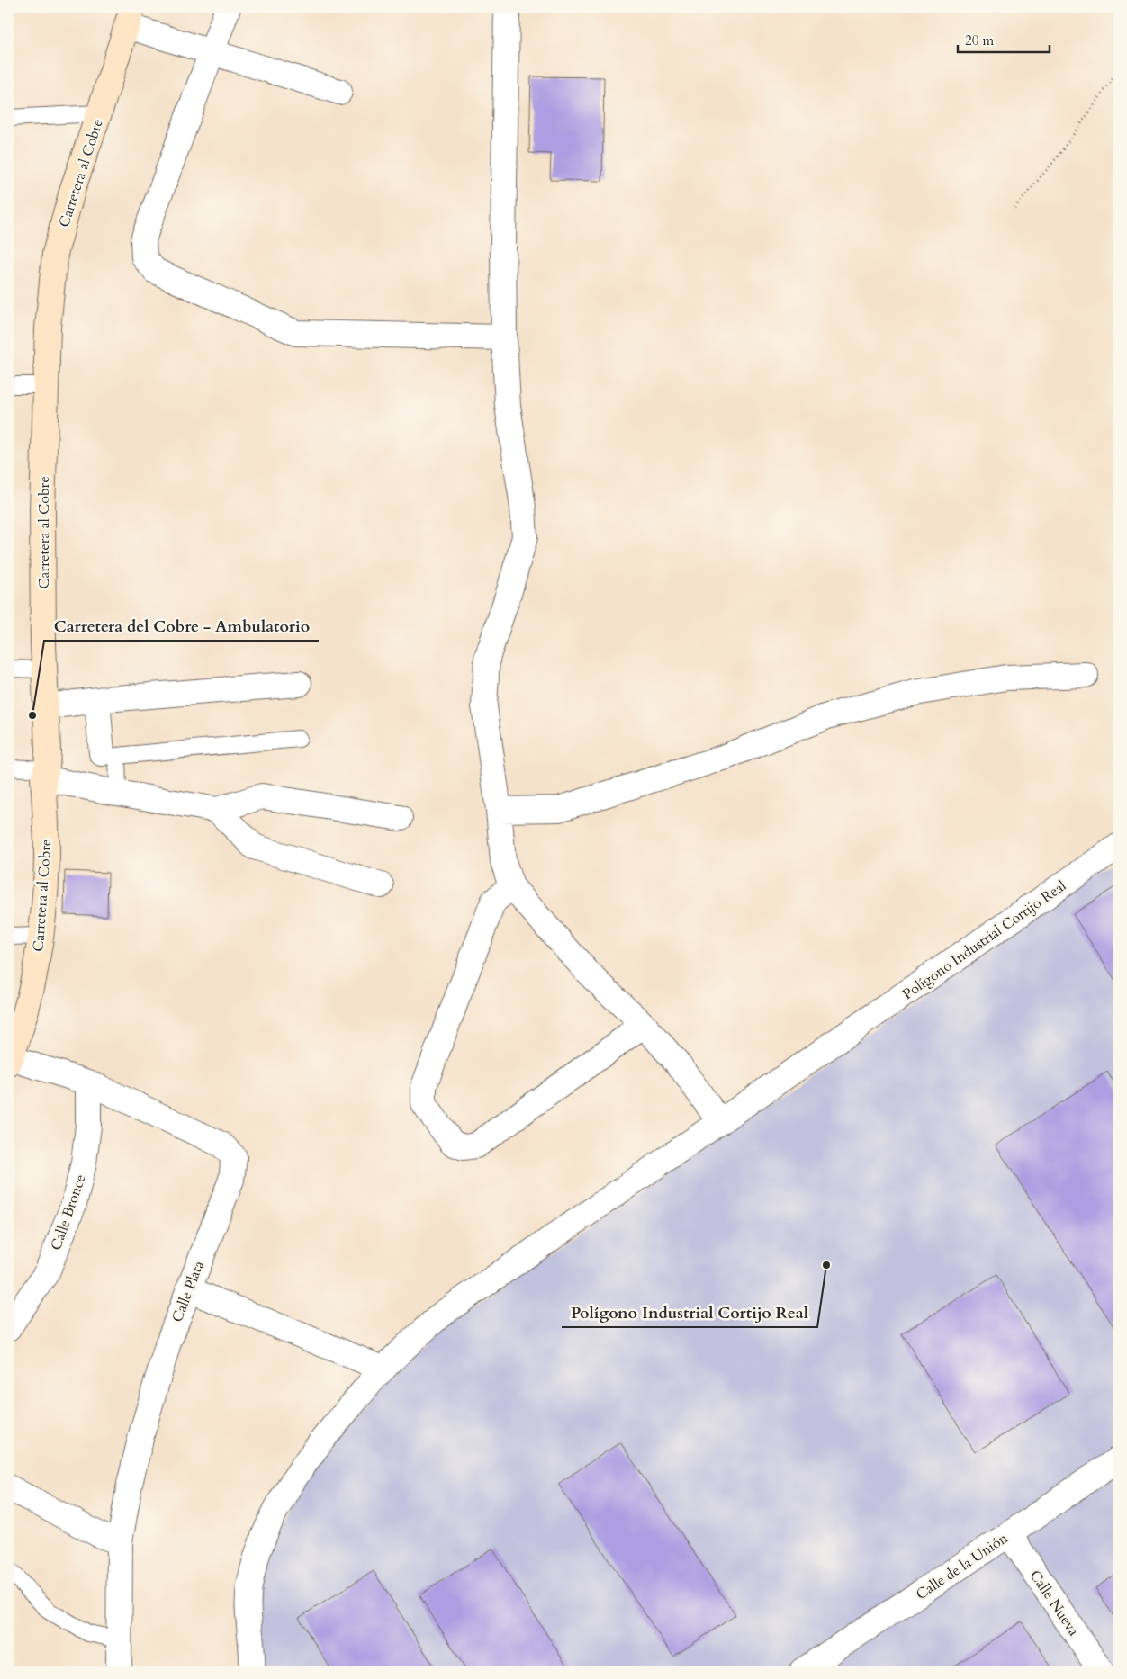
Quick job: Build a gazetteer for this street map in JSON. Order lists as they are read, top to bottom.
{
  "streets": {
    "street": [
      "Carretera al Cobre",
      "Polígono Industrial Cortijo Real",
      "Calle Bronce",
      "Calle Plata",
      "Calle de la Unión",
      "Calle Nueva"
    ]
  },
  "crossings": [
    ["Carretera al Cobre", "Calle Plata"],
    ["Calle Bronce", "Calle Plata"],
    ["Calle de la Unión", "Calle Nueva"]
  ],
  "places": ["Carretera del Cobre - Ambulatorio", "Polígono Industrial Cortijo Real"],
  "scale_bar": "20 m"
}
